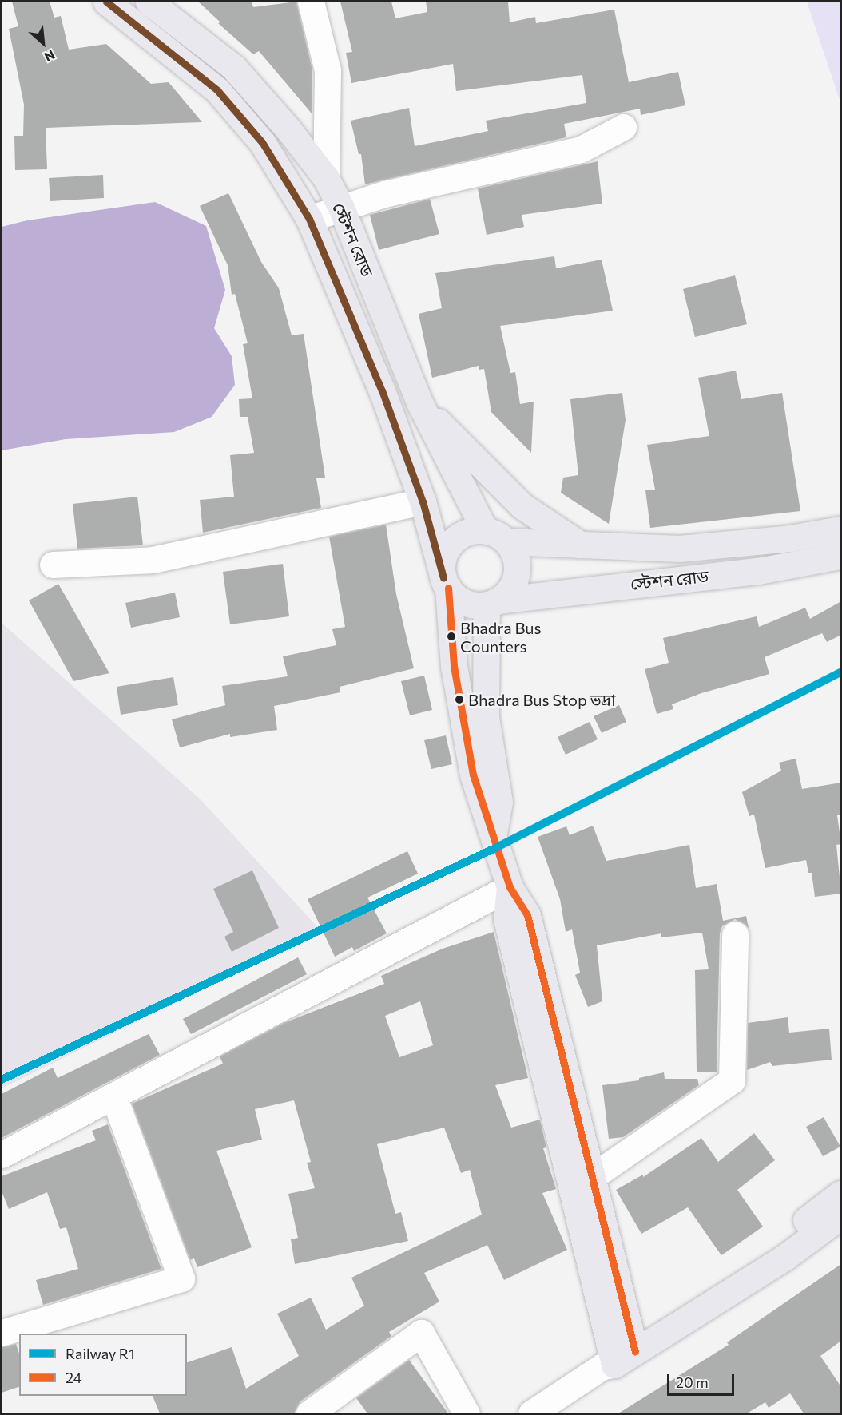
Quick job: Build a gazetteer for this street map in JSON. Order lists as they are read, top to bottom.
{
  "streets": {
    "main road": ["স্টেশন রোড"]
  },
  "places": ["Bhadra Bus Counters", "Bhadra Bus Stop ভদ্রা"],
  "lines": ["transit line 24", "rail line R1"],
  "legend": ["Railway R1", "24"],
  "scale_bar": "20 m",
  "north": "bottom right"
}
